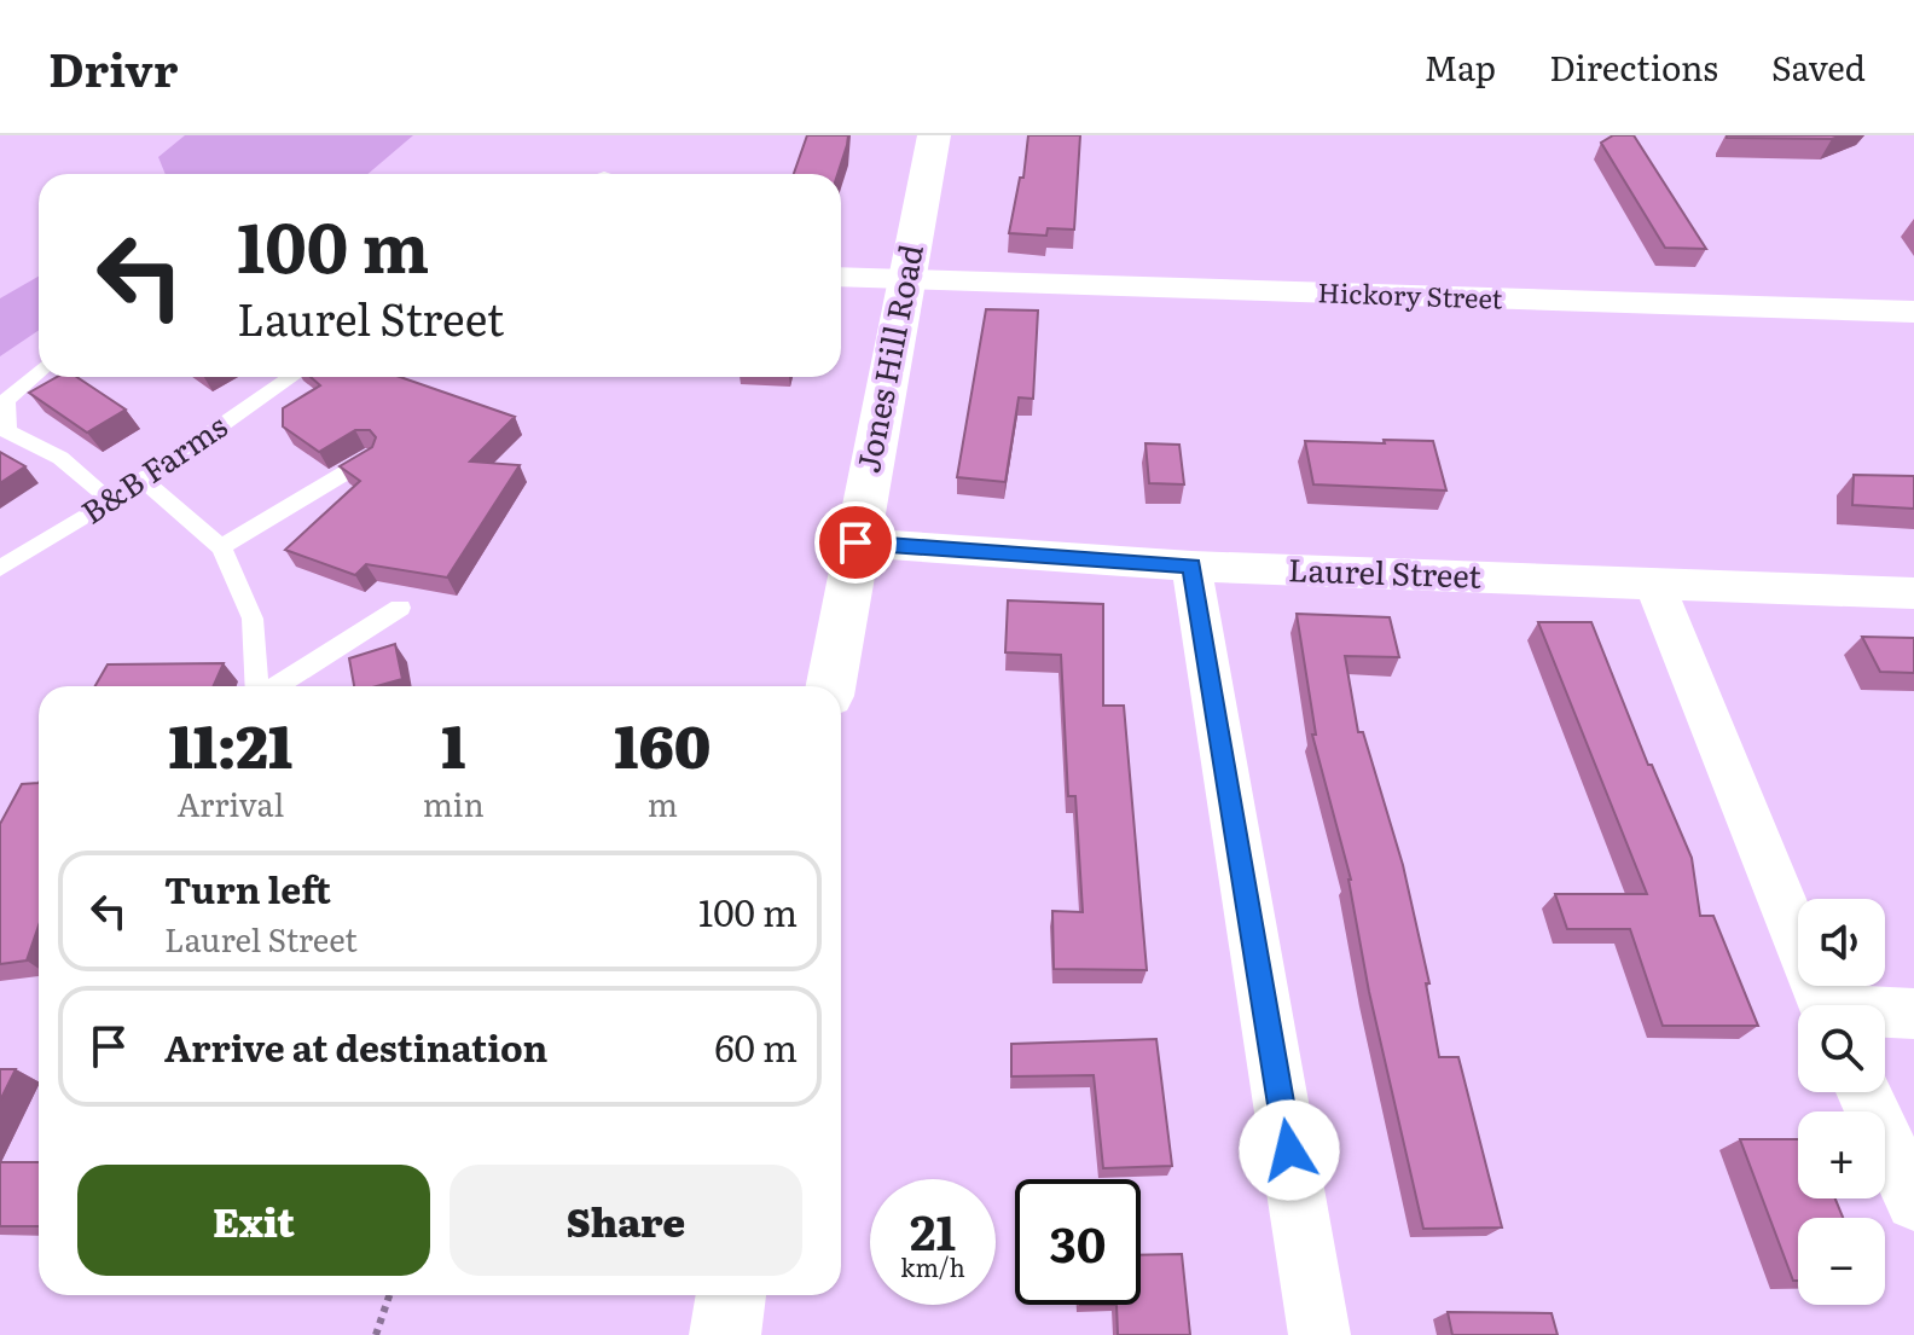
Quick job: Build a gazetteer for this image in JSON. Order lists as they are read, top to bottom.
{
  "streets": {
    "main road": ["Jones Hill Road"],
    "street": ["Hickory Street", "Laurel Street"],
    "lane": ["B&B Farms"]
  },
  "crossings": [
    ["Hickory Street", "Jones Hill Road"],
    ["Jones Hill Road", "Laurel Street"]
  ],
  "page": {
    "header": "Drivr",
    "nav": ["Map", "Directions", "Saved"],
    "turn": ["100 m", "Laurel Street"],
    "eta": [
      "11:21",
      "Arrival",
      "1",
      "min",
      "160",
      "m"
    ],
    "list": [
      {
        "name": "Turn left",
        "note": "Laurel Street",
        "value": "100 m"
      },
      {
        "name": "Arrive at destination",
        "value": "60 m"
      }
    ],
    "map_buttons": ["+", "−"],
    "buttons": ["Exit", "Share"],
    "speed": "21 km/h",
    "limit": "30"
  }
}
